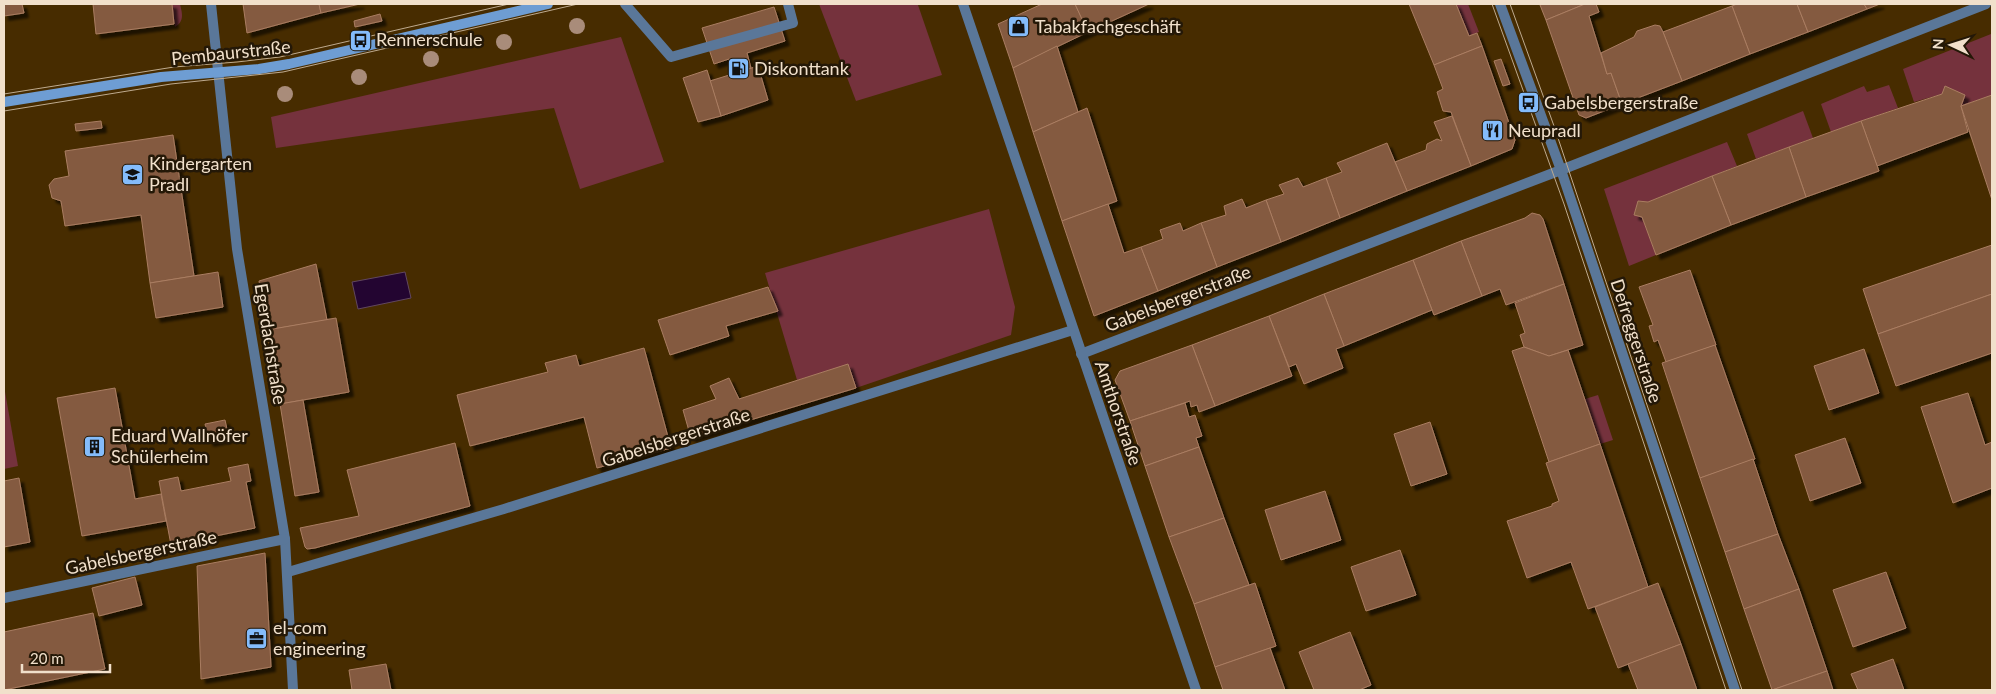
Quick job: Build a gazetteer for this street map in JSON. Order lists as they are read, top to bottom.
{
  "streets": {
    "street": [
      "Pembaurstraße",
      "Gabelsbergerstraße",
      "Defreggerstraße",
      "Egerdachstraße",
      "Amthorstraße"
    ]
  },
  "crossings": [
    ["Pembaurstraße", "Egerdachstraße"],
    ["Gabelsbergerstraße", "Defreggerstraße"],
    ["Gabelsbergerstraße", "Egerdachstraße"],
    ["Gabelsbergerstraße", "Amthorstraße"]
  ],
  "places": {
    "shop": ["Tabakfachgeschäft"],
    "bus stop": ["Rennerschule", "Gabelsbergerstraße"],
    "fuel station": ["Diskonttank"],
    "restaurant": ["Neupradl"],
    "school or university": ["Kindergarten Pradl"],
    "building": ["Eduard Wallnöfer Schülerheim"],
    "office": ["el-com engineering"]
  },
  "scale_bar": "20 m",
  "north": "left"
}
